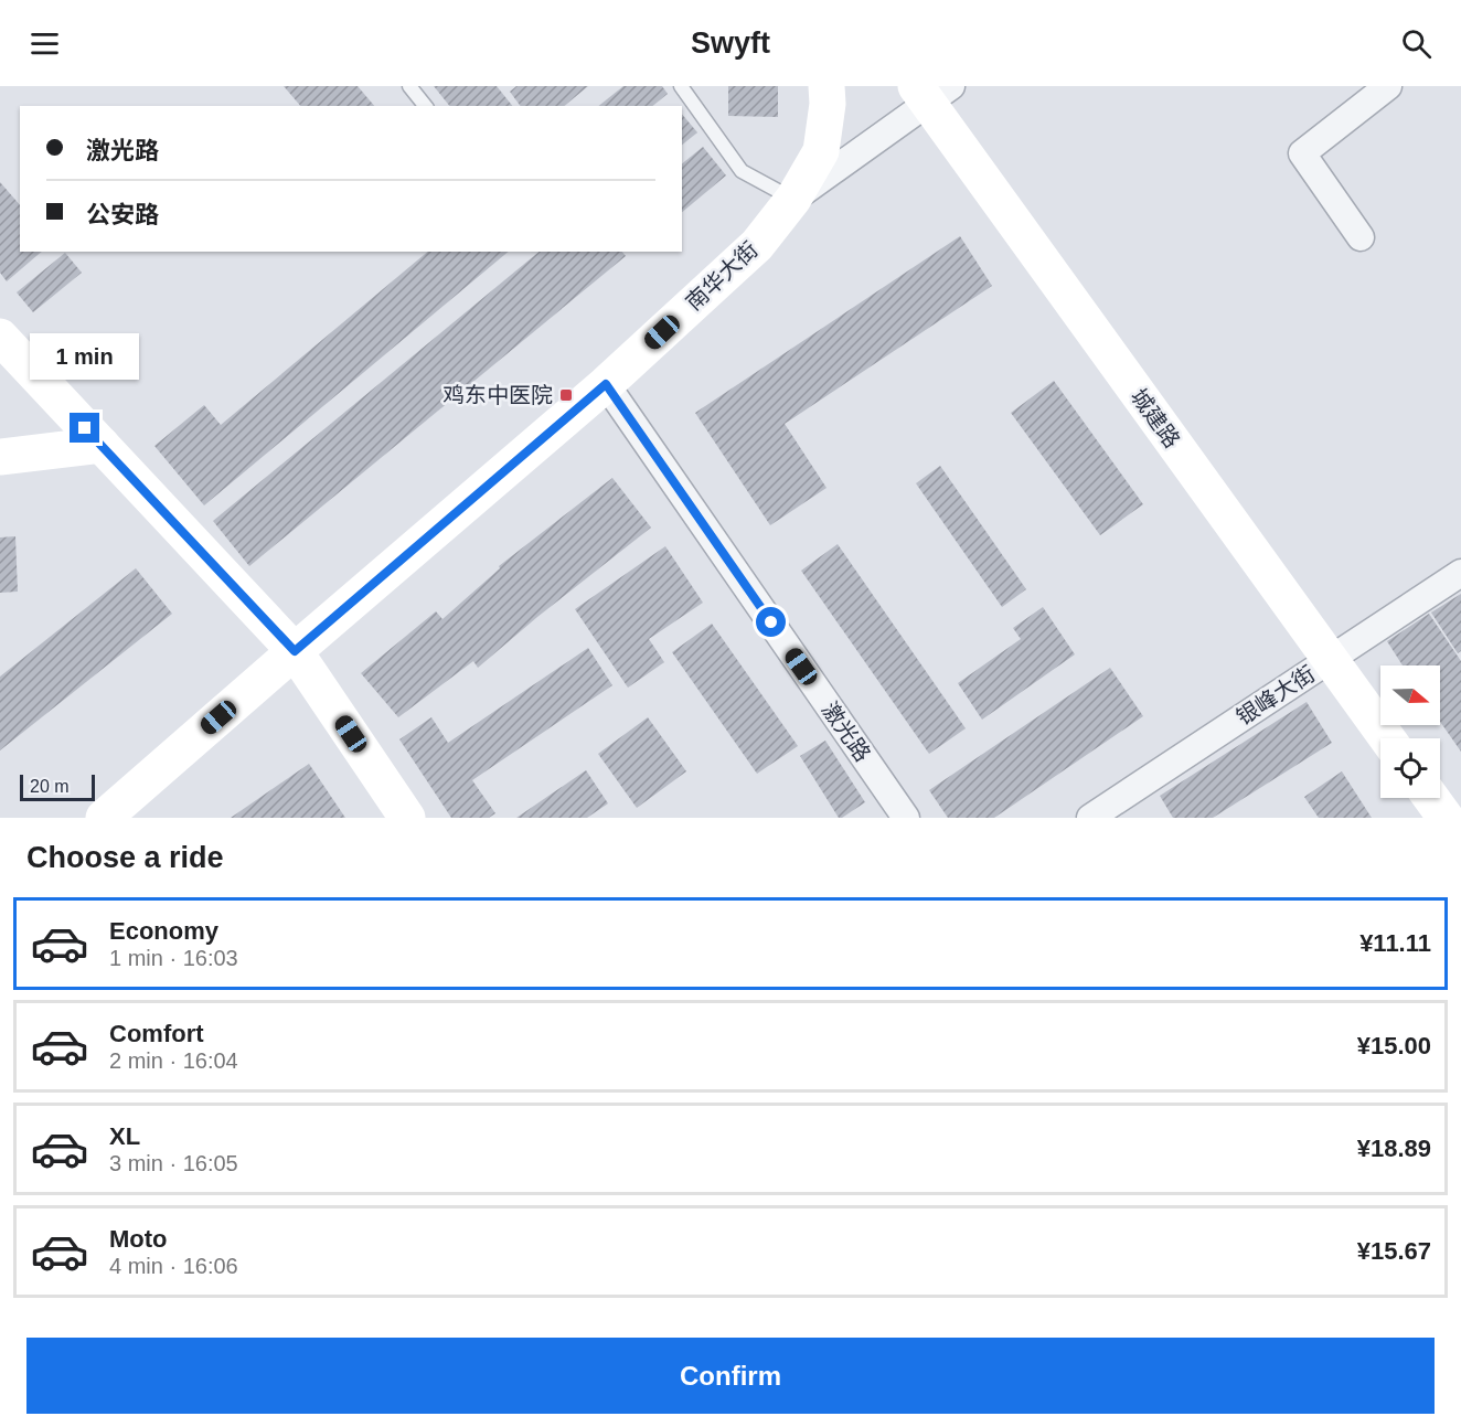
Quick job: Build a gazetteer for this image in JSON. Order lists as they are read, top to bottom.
{
  "streets": {
    "street": [
      "南华大街",
      "城建路",
      "银峰大街",
      "激光路"
    ]
  },
  "crossings": [
    ["南华大街", "激光路"],
    ["城建路", "银峰大街"]
  ],
  "places": {
    "transit": ["鸡东中医院"]
  },
  "scale_bar": "20 m",
  "north": "right",
  "page": {
    "header": "Swyft",
    "banner": ["激光路", "公安路"],
    "bubble": "1 min",
    "scale": "20 m",
    "heading": "Choose a ride",
    "list": [
      {
        "name": "Economy",
        "note": "1 min · 16:03",
        "value": "¥11.11"
      },
      {
        "name": "Comfort",
        "note": "2 min · 16:04",
        "value": "¥15.00"
      },
      {
        "name": "XL",
        "note": "3 min · 16:05",
        "value": "¥18.89"
      },
      {
        "name": "Moto",
        "note": "4 min · 16:06",
        "value": "¥15.67"
      }
    ],
    "buttons": "Confirm"
  }
}
